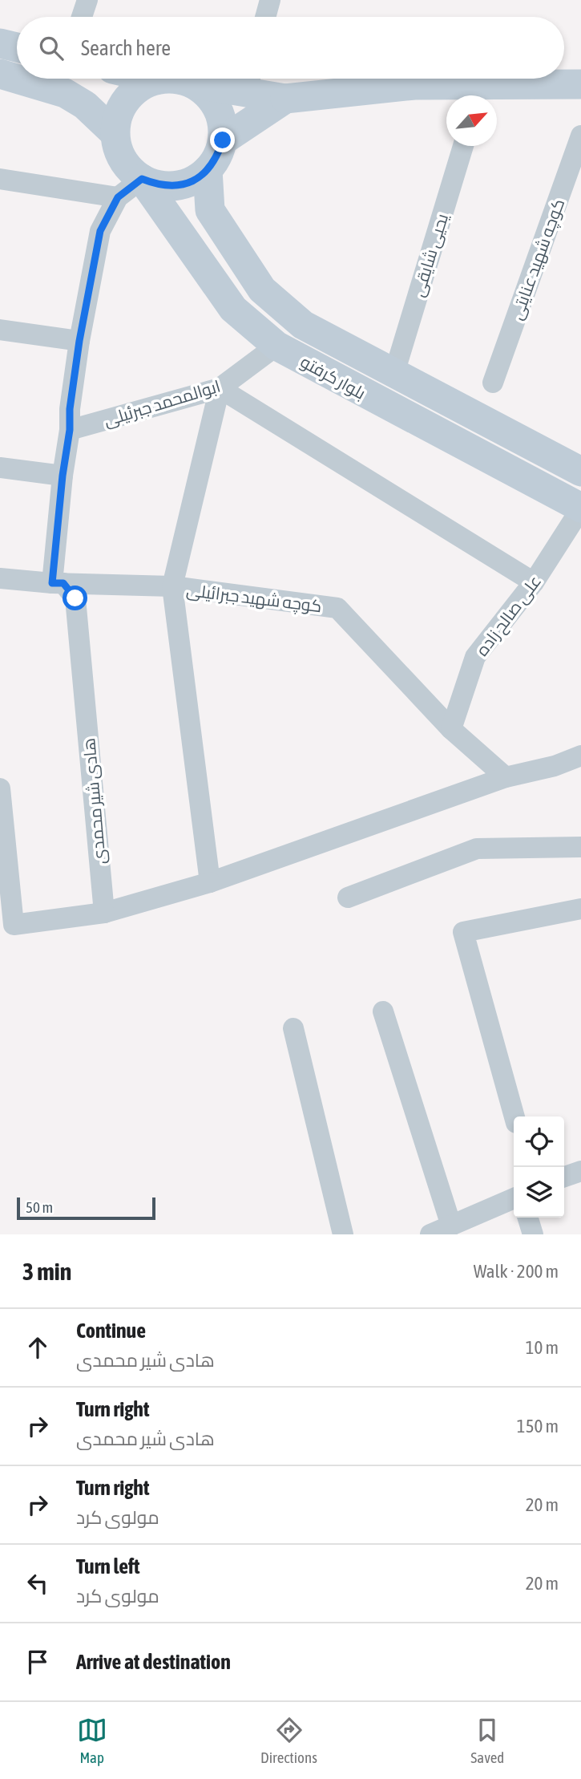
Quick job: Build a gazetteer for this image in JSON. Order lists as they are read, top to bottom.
{
  "streets": {
    "main road": ["بلوار کرفتو"],
    "street": [
      "یحیی شایقی",
      "کوچه شهید عنایتی",
      "ابوالمحمد جبرئیلی",
      "کوچه شهید جبرائیلی",
      "علی صالح زاده",
      "هادی شیر محمدی"
    ]
  },
  "crossings": [
    ["یحیی شایقی", "بلوار کرفتو"],
    ["بلوار کرفتو", "ابوالمحمد جبرئیلی"],
    ["بلوار کرفتو", "علی صالح زاده"],
    ["کوچه شهید جبرائیلی", "علی صالح زاده"],
    ["کوچه شهید جبرائیلی", "هادی شیر محمدی"]
  ],
  "scale_bar": "50 m",
  "north": "top right",
  "page": {
    "search": "Search here",
    "scale": "50 m",
    "heading": ["3 min", "Walk · 200 m"],
    "list": [
      ["Continue", "هادی شیر محمدی", "10 m"],
      ["Turn right", "هادی شیر محمدی", "150 m"],
      ["Turn right", "مولوی کرد", "20 m"],
      ["Turn left", "مولوی کرد", "20 m"],
      "Arrive at destination"
    ],
    "nav": ["Map", "Directions", "Saved"]
  }
}
